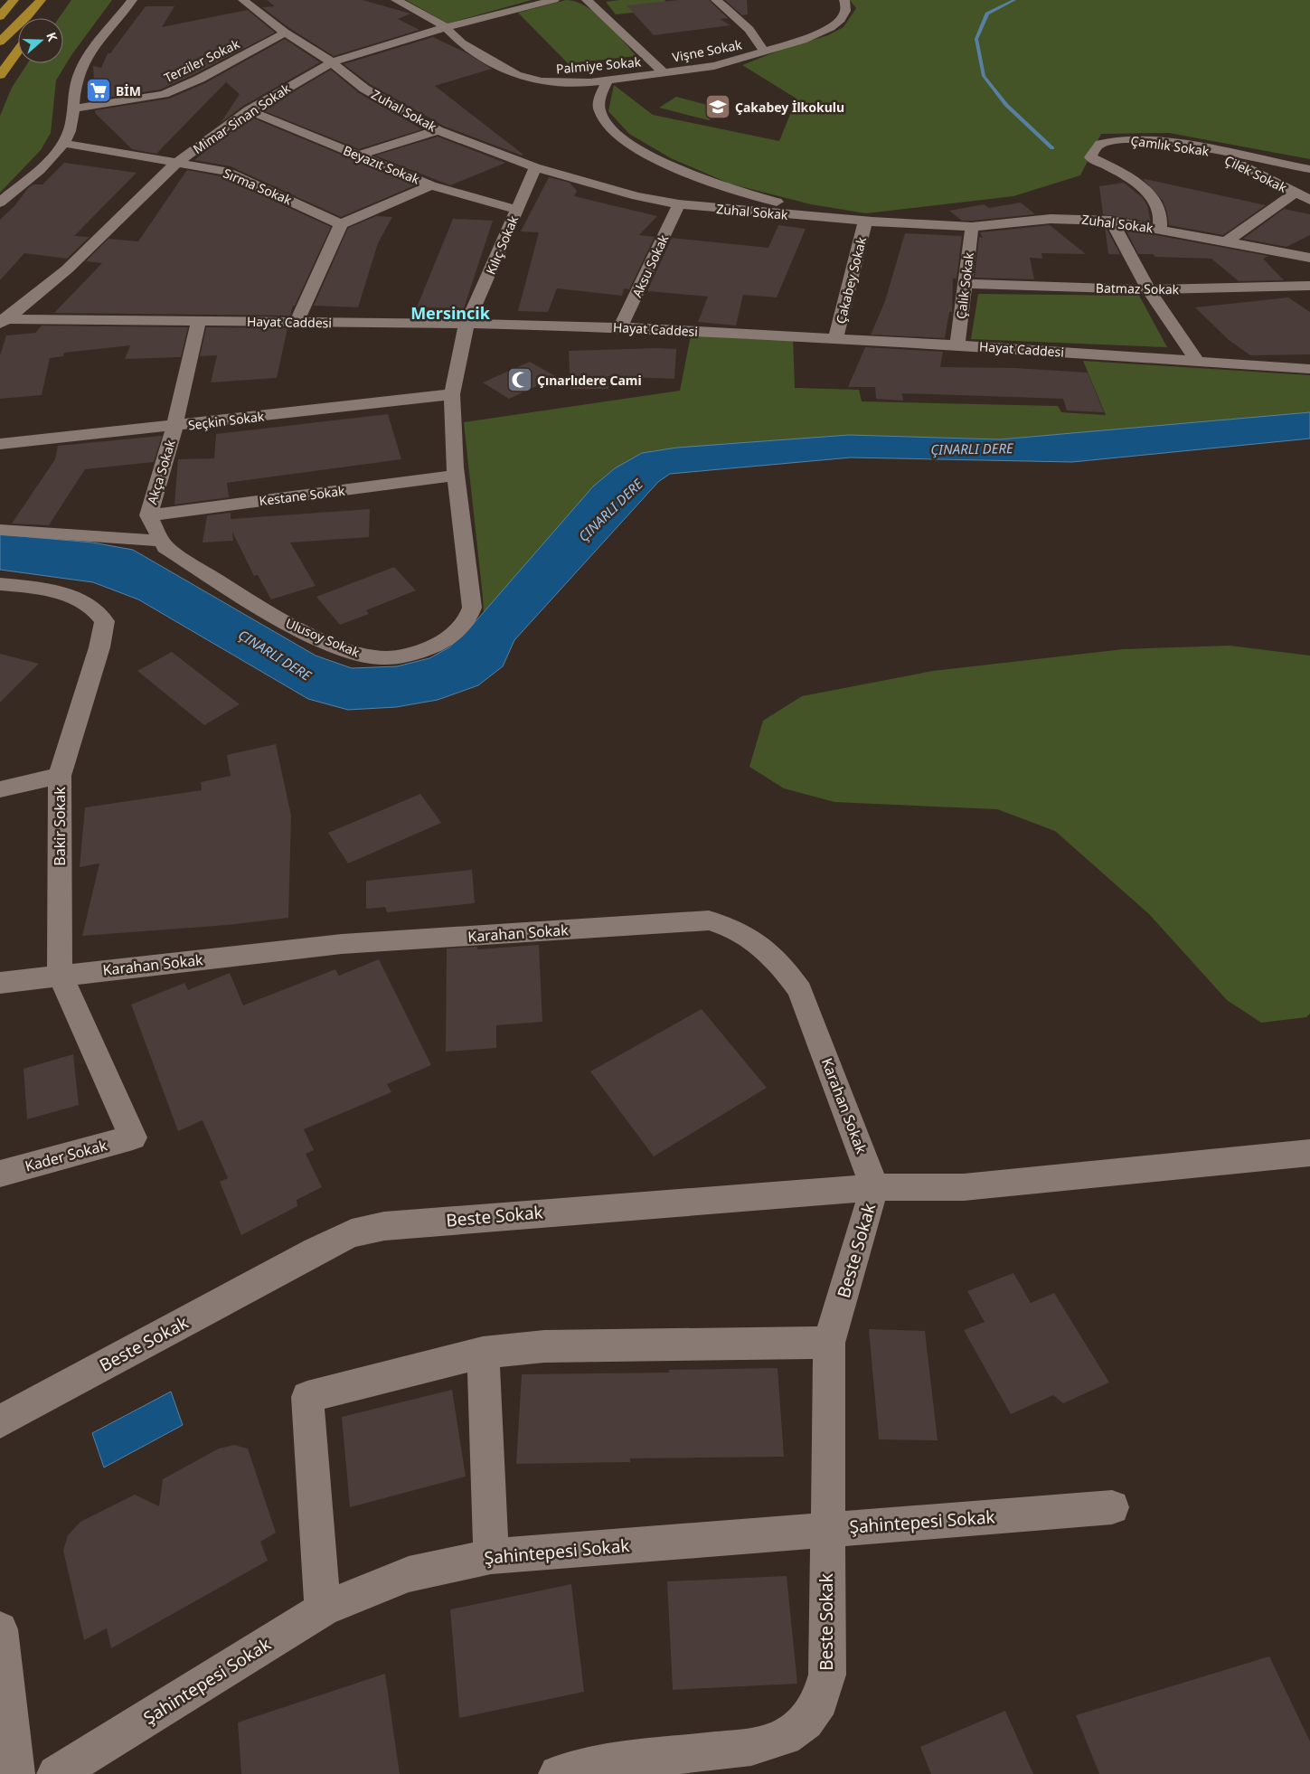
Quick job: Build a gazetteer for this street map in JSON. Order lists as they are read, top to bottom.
{
  "streets": {
    "street": [
      "Vişne Sokak",
      "Terziler Sokak",
      "Palmiye Sokak",
      "Zuhal Sokak",
      "Mimar Sinan Sokak",
      "Çamlık Sokak",
      "Beyazıt Sokak",
      "Çilek Sokak",
      "Sırma Sokak",
      "Kılıç Sokak",
      "Aksu Sokak",
      "Çakabey Sokak",
      "Çalık Sokak",
      "Batmaz Sokak",
      "Hayat Caddesi",
      "Seçkin Sokak",
      "Akça Sokak",
      "Kestane Sokak",
      "Ulusoy Sokak",
      "Bakir Sokak",
      "Karahan Sokak",
      "Kader Sokak",
      "Beste Sokak",
      "Şahintepesi Sokak"
    ]
  },
  "crossings": [
    ["Vişne Sokak", "Palmiye Sokak"],
    ["Terziler Sokak", "Zuhal Sokak"],
    ["Palmiye Sokak", "Mimar Sinan Sokak"],
    ["Zuhal Sokak", "Mimar Sinan Sokak"],
    ["Zuhal Sokak", "Çamlık Sokak"],
    ["Zuhal Sokak", "Kılıç Sokak"],
    ["Zuhal Sokak", "Aksu Sokak"],
    ["Zuhal Sokak", "Çakabey Sokak"],
    ["Zuhal Sokak", "Çalık Sokak"],
    ["Mimar Sinan Sokak", "Beyazıt Sokak"],
    ["Mimar Sinan Sokak", "Sırma Sokak"],
    ["Mimar Sinan Sokak", "Hayat Caddesi"],
    ["Çamlık Sokak", "Çilek Sokak"],
    ["Beyazıt Sokak", "Kılıç Sokak"],
    ["Kılıç Sokak", "Hayat Caddesi"],
    ["Kılıç Sokak", "Ulusoy Sokak"],
    ["Aksu Sokak", "Hayat Caddesi"],
    ["Çakabey Sokak", "Hayat Caddesi"],
    ["Çalık Sokak", "Batmaz Sokak"],
    ["Çalık Sokak", "Hayat Caddesi"],
    ["Hayat Caddesi", "Akça Sokak"],
    ["Hayat Caddesi", "Ulusoy Sokak"],
    ["Seçkin Sokak", "Akça Sokak"],
    ["Seçkin Sokak", "Ulusoy Sokak"],
    ["Akça Sokak", "Kestane Sokak"],
    ["Akça Sokak", "Ulusoy Sokak"],
    ["Kestane Sokak", "Ulusoy Sokak"],
    ["Bakir Sokak", "Karahan Sokak"],
    ["Bakir Sokak", "Kader Sokak"],
    ["Karahan Sokak", "Beste Sokak"],
    ["Beste Sokak", "Şahintepesi Sokak"]
  ],
  "districts": ["Mersincik"],
  "water": ["ÇINARLI DERE"],
  "places": {
    "supermarket": ["BİM"],
    "school or university": ["Çakabey İlkokulu"],
    "mosque": ["Çınarlıdere Cami"]
  },
  "north": "right"
}
